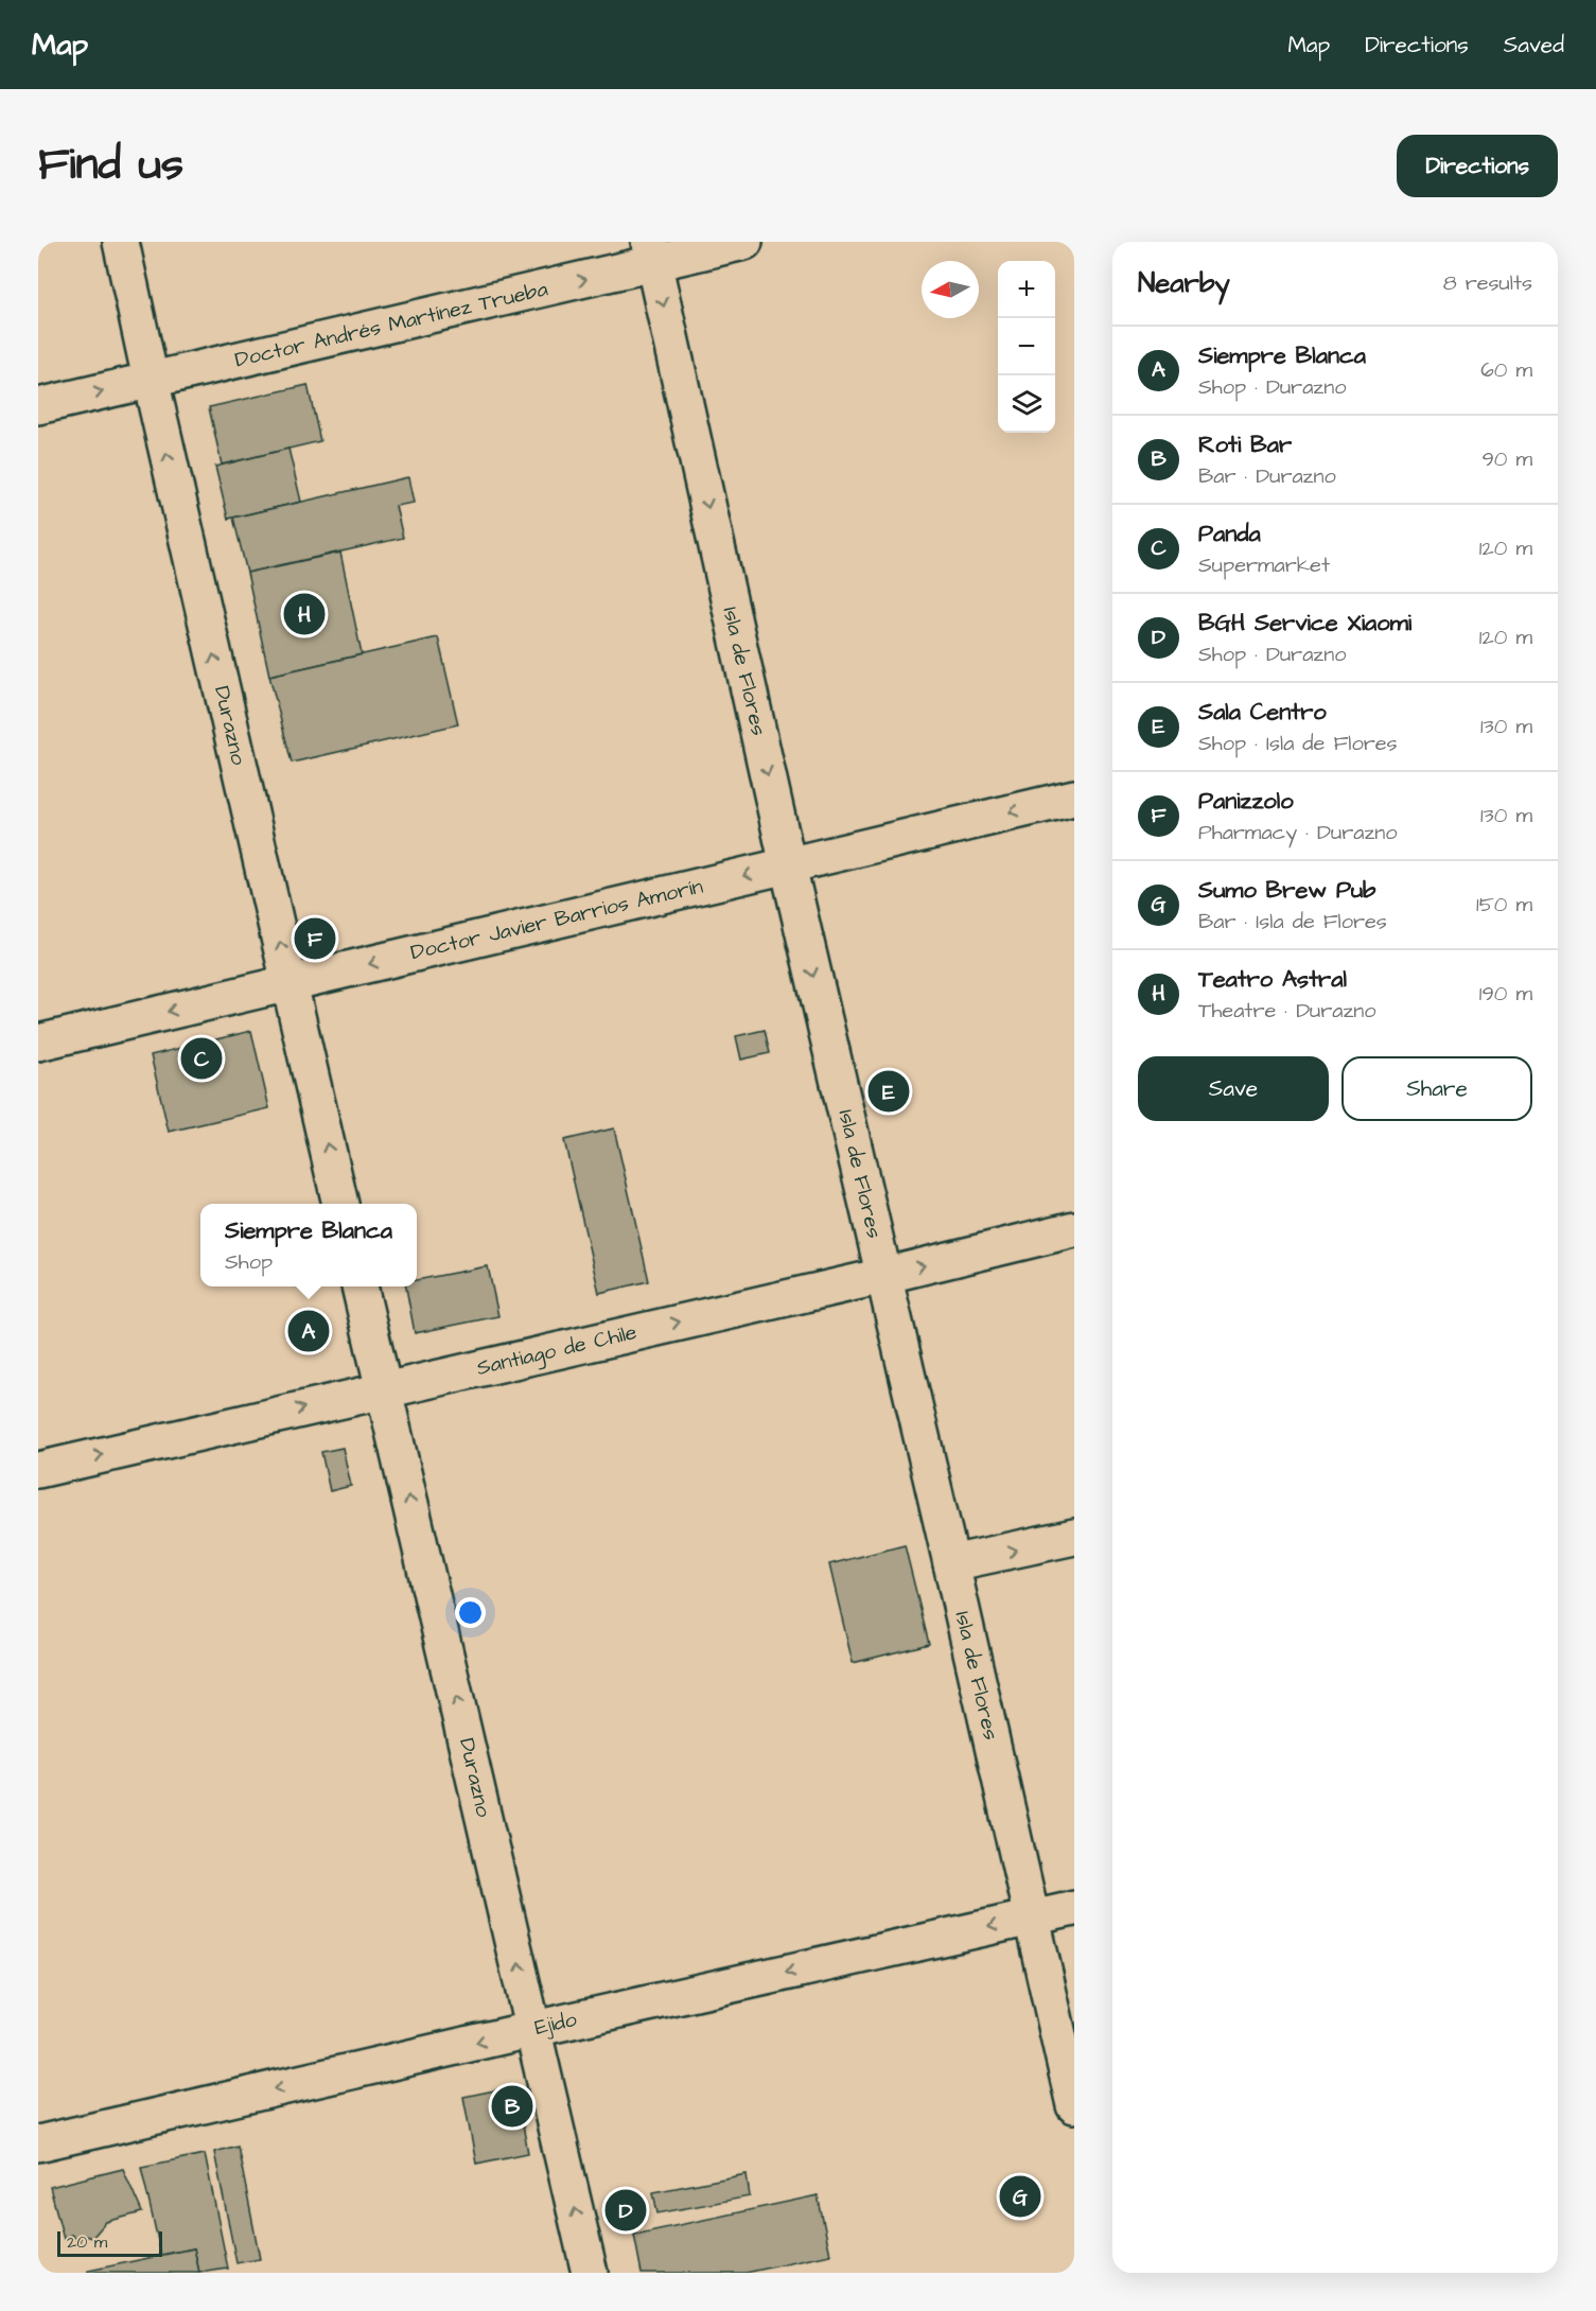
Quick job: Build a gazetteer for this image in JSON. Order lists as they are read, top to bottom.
{
  "streets": {
    "street": [
      "Doctor Andrés Martínez Trueba",
      "Isla de Flores",
      "Durazno",
      "Doctor Javier Barrios Amorín",
      "Santiago de Chile",
      "Ejido"
    ]
  },
  "crossings": [
    ["Doctor Andrés Martínez Trueba", "Isla de Flores"],
    ["Doctor Andrés Martínez Trueba", "Durazno"],
    ["Isla de Flores", "Doctor Javier Barrios Amorín"],
    ["Isla de Flores", "Santiago de Chile"],
    ["Isla de Flores", "Ejido"],
    ["Durazno", "Doctor Javier Barrios Amorín"],
    ["Durazno", "Santiago de Chile"],
    ["Durazno", "Ejido"]
  ],
  "one_way": [
    "Doctor Andrés Martínez Trueba",
    "Isla de Flores",
    "Durazno",
    "Doctor Javier Barrios Amorín",
    "Santiago de Chile",
    "Ejido"
  ],
  "scale_bar": "20 m",
  "north": "left",
  "page": {
    "header": "Map",
    "nav": ["Map", "Directions", "Saved"],
    "title": "Find us",
    "buttons": [
      "Directions",
      ["Save", "Share"]
    ],
    "heading": ["Nearby", "8 results"],
    "map_buttons": ["+", "−"],
    "list": [
      {
        "mark": "A",
        "name": "Siempre Blanca",
        "note": "Shop · Durazno",
        "value": "60 m"
      },
      {
        "mark": "B",
        "name": "Roti Bar",
        "note": "Bar · Durazno",
        "value": "90 m"
      },
      {
        "mark": "C",
        "name": "Panda",
        "note": "Supermarket",
        "value": "120 m"
      },
      {
        "mark": "D",
        "name": "BGH Service Xiaomi",
        "note": "Shop · Durazno",
        "value": "120 m"
      },
      {
        "mark": "E",
        "name": "Sala Centro",
        "note": "Shop · Isla de Flores",
        "value": "130 m"
      },
      {
        "mark": "F",
        "name": "Panizzolo",
        "note": "Pharmacy · Durazno",
        "value": "130 m"
      },
      {
        "mark": "G",
        "name": "Sumo Brew Pub",
        "note": "Bar · Isla de Flores",
        "value": "150 m"
      },
      {
        "mark": "H",
        "name": "Teatro Astral",
        "note": "Theatre · Durazno",
        "value": "190 m"
      }
    ],
    "pins": [
      "H",
      "F",
      "C",
      "E",
      "A",
      "B",
      "G",
      "D"
    ],
    "popup": ["Siempre Blanca", "Shop"],
    "scale": "20 m"
  }
}
